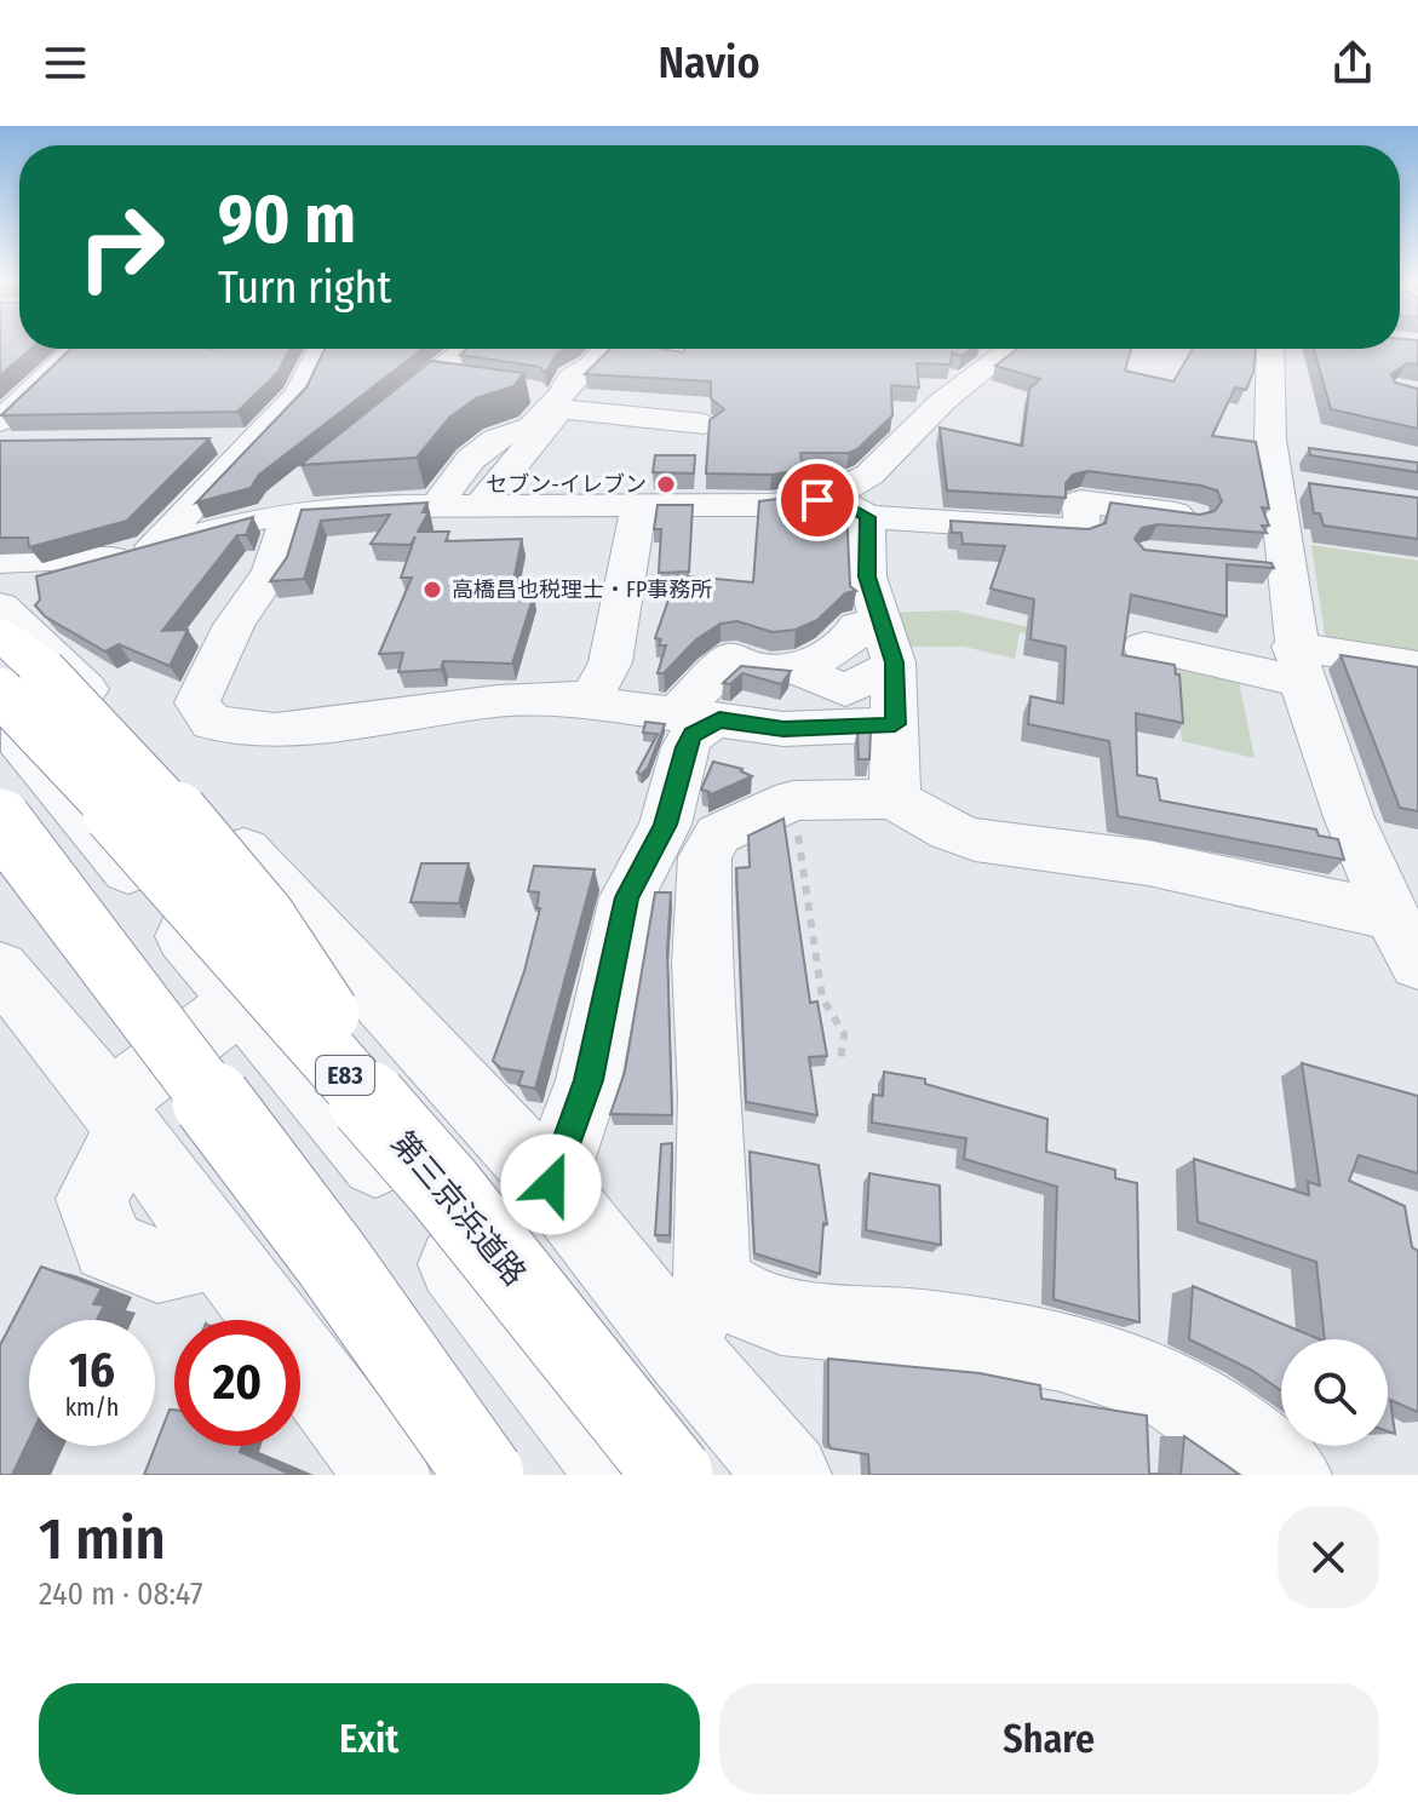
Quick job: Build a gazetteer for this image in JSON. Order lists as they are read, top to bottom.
{
  "streets": {
    "highway": ["E83", "第三京浜道路"]
  },
  "places": ["セブン-イレブン", "高橋昌也税理士・FP事務所"],
  "page": {
    "header": "Navio",
    "turn": ["90 m", "Turn right"],
    "speed": "16 km/h",
    "limit": "20",
    "heading": ["1 min", "240 m · 08:47"],
    "buttons": ["Exit", "Share"]
  }
}
